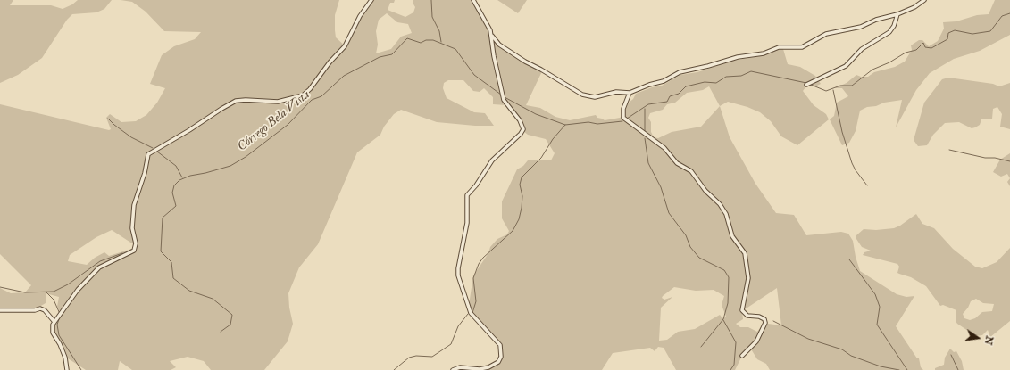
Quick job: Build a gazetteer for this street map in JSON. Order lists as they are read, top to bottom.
{
  "water": ["Córrego Bela Vista"],
  "north": "right"
}
